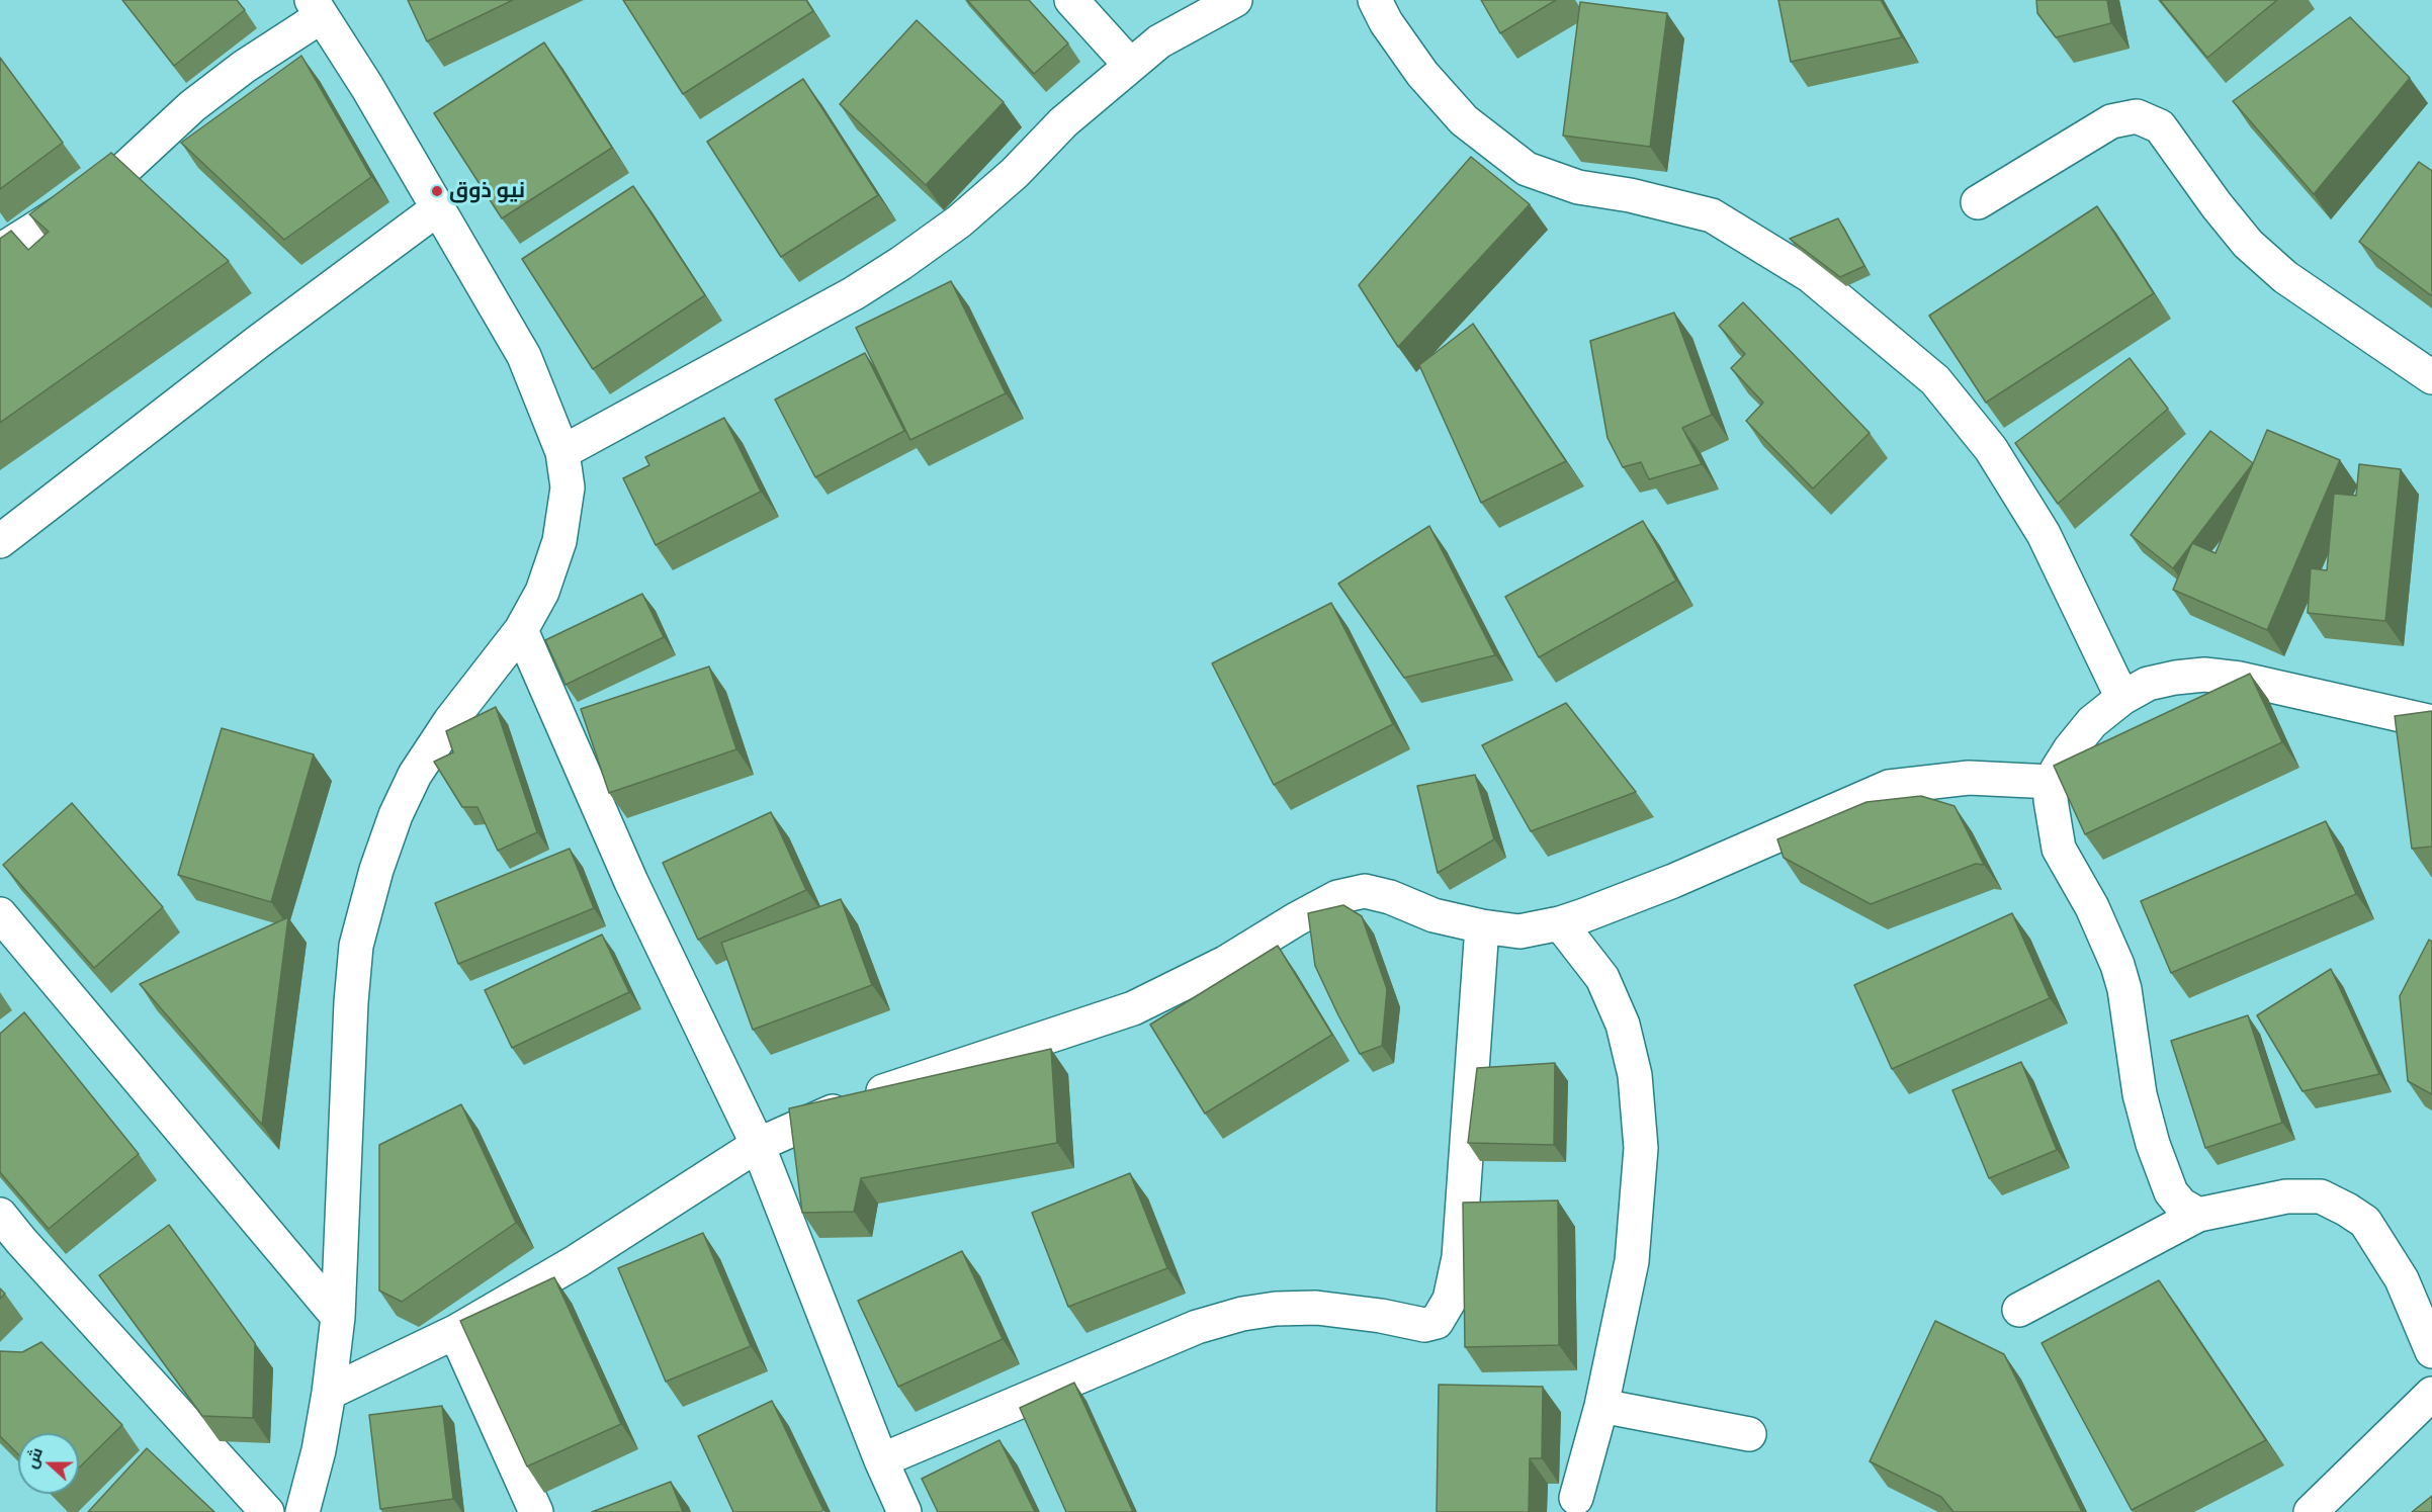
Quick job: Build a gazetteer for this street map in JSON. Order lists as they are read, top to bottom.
{
  "places": ["نيو ذوق"],
  "north": "left"
}
